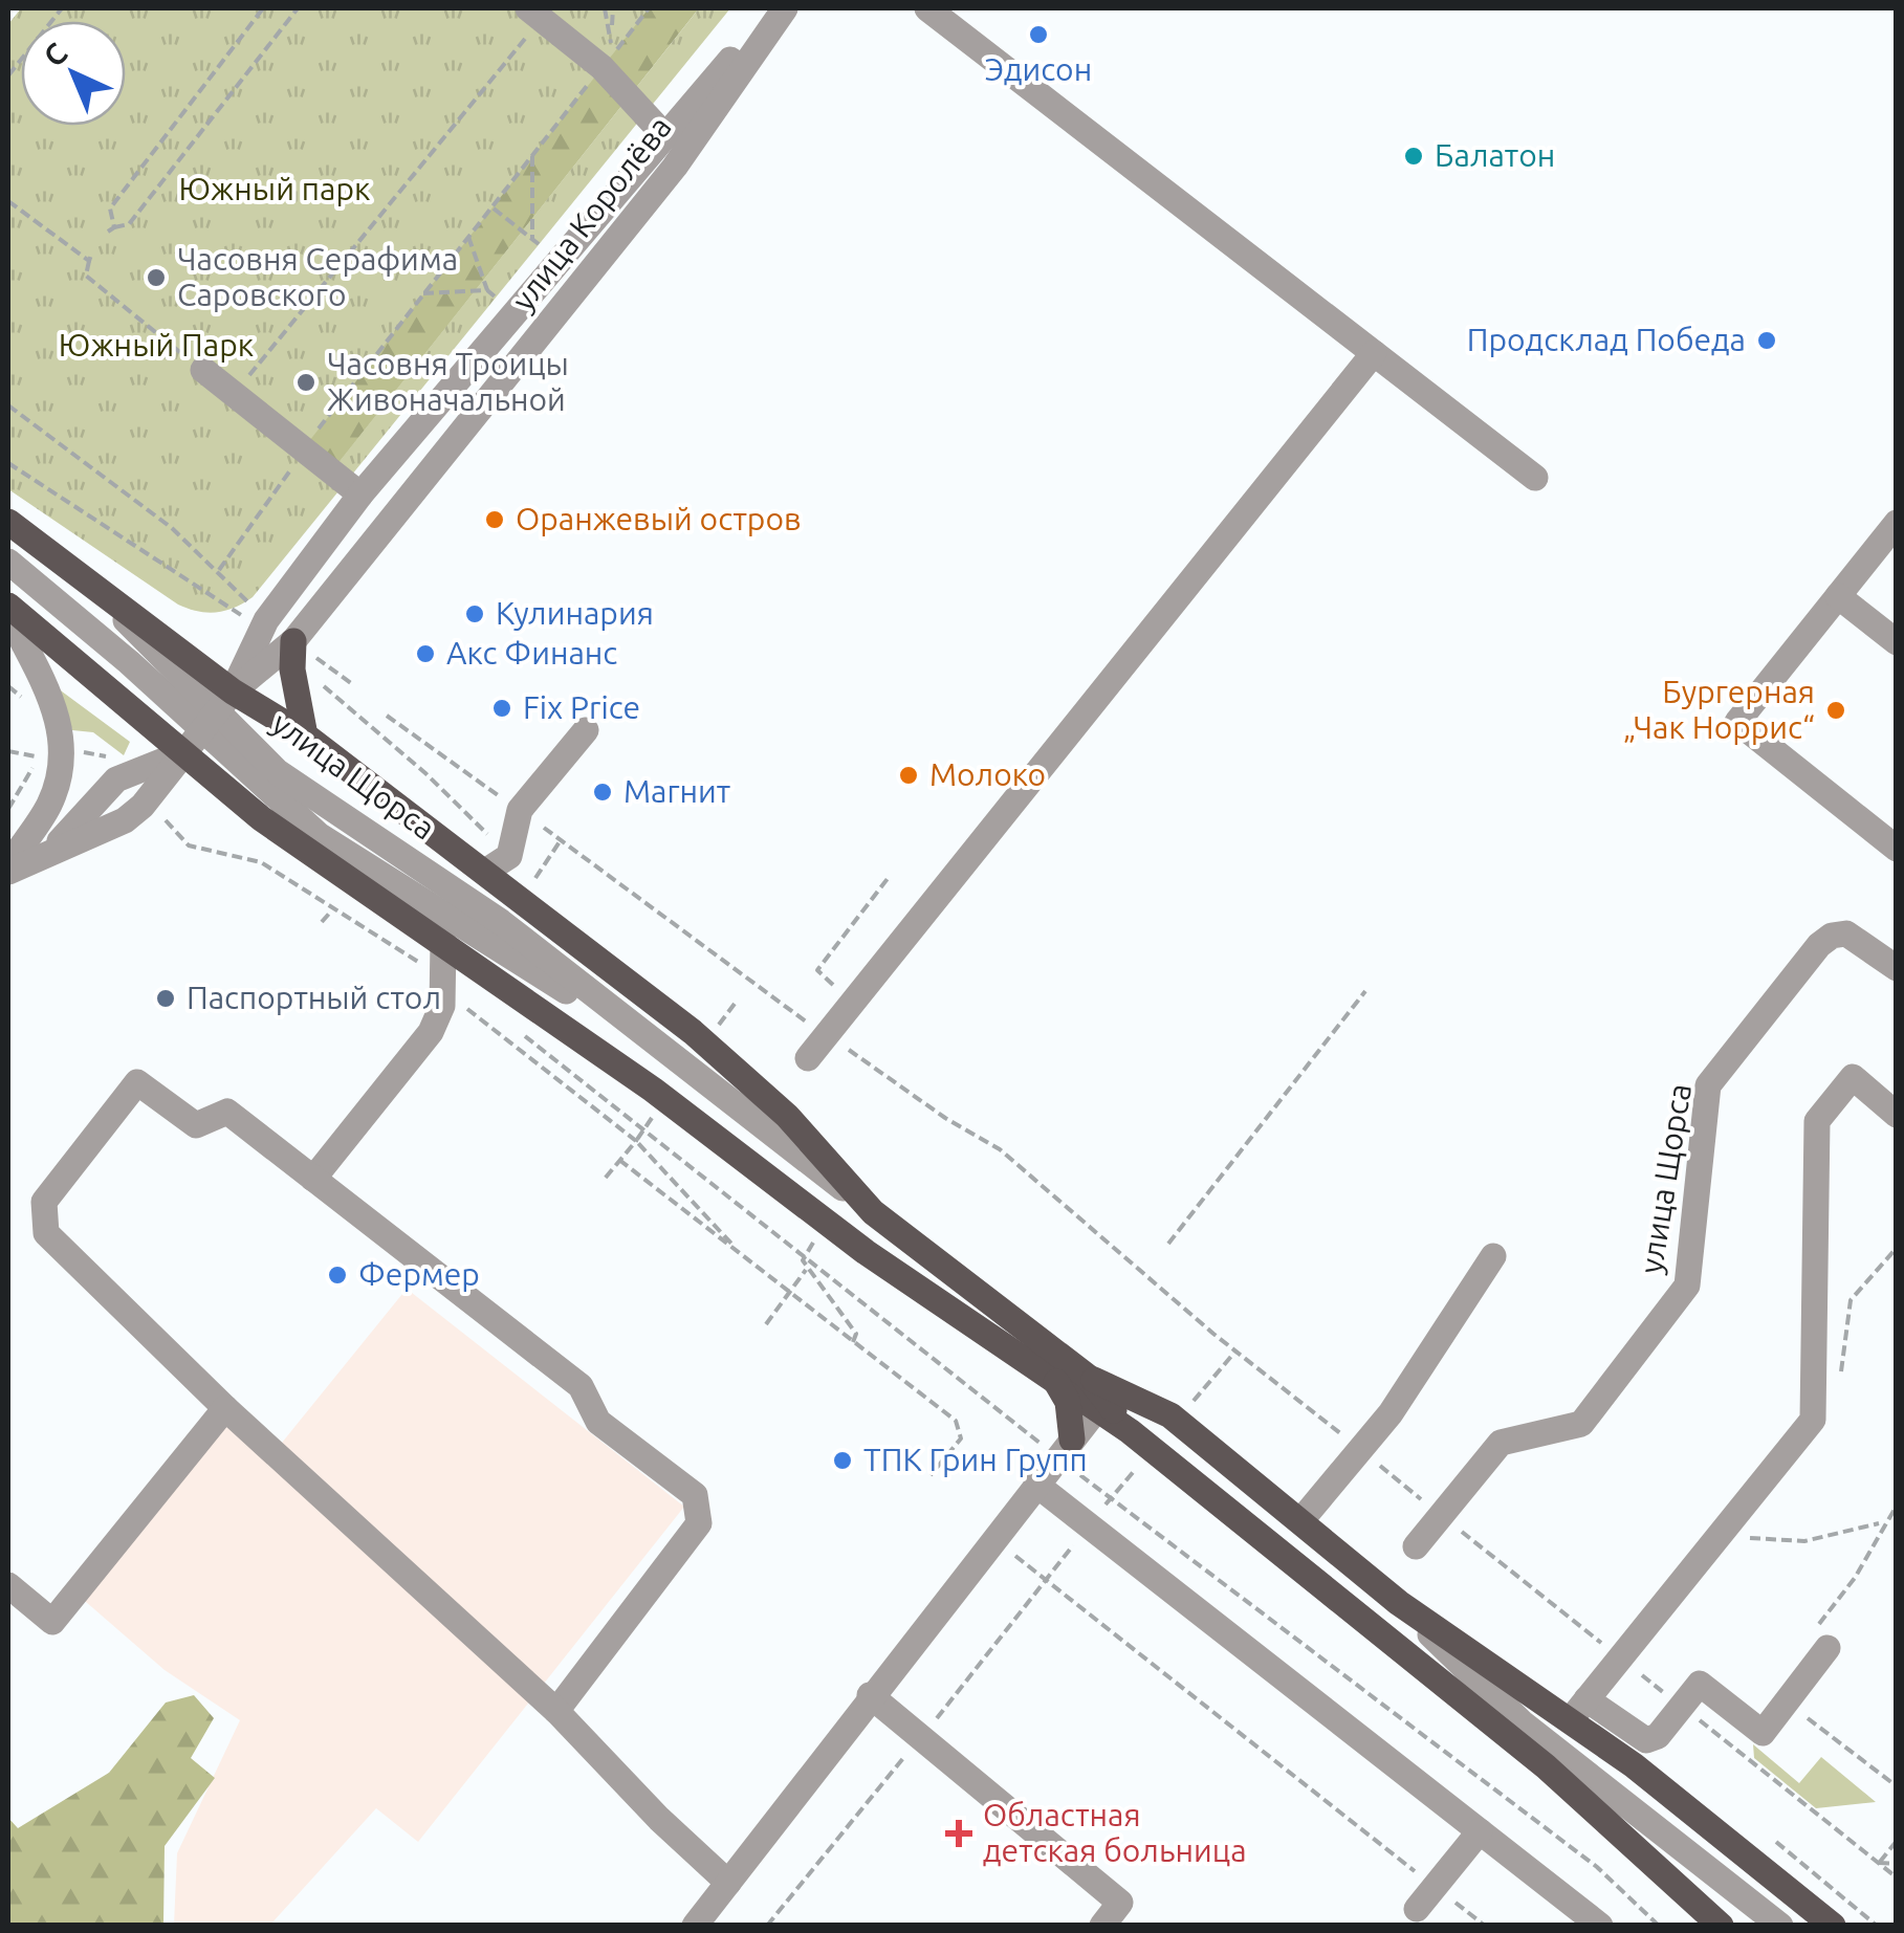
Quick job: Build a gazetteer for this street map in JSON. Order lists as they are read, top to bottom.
{
  "streets": {
    "main road": ["улица Щорса"],
    "street": ["улица Королёва"]
  },
  "crossings": [
    ["улица Королёва", "улица Щорса"]
  ],
  "parks": ["Южный парк", "Южный Парк"],
  "places": {
    "other": [
      "Эдисон",
      "Балатон",
      "Часовня Серафима Саровского",
      "Продсклад Победа",
      "Часовня Троицы Живоначальной",
      "Оранжевый остров",
      "Кулинария",
      "Акс Финанс",
      "Fix Price",
      "Бургерная „Чак Норрис“",
      "Молоко",
      "Магнит",
      "Паспортный стол",
      "Фермер",
      "ТПК Грин Групп"
    ],
    "health": ["Областная детская больница"]
  },
  "north": "top left"
}
